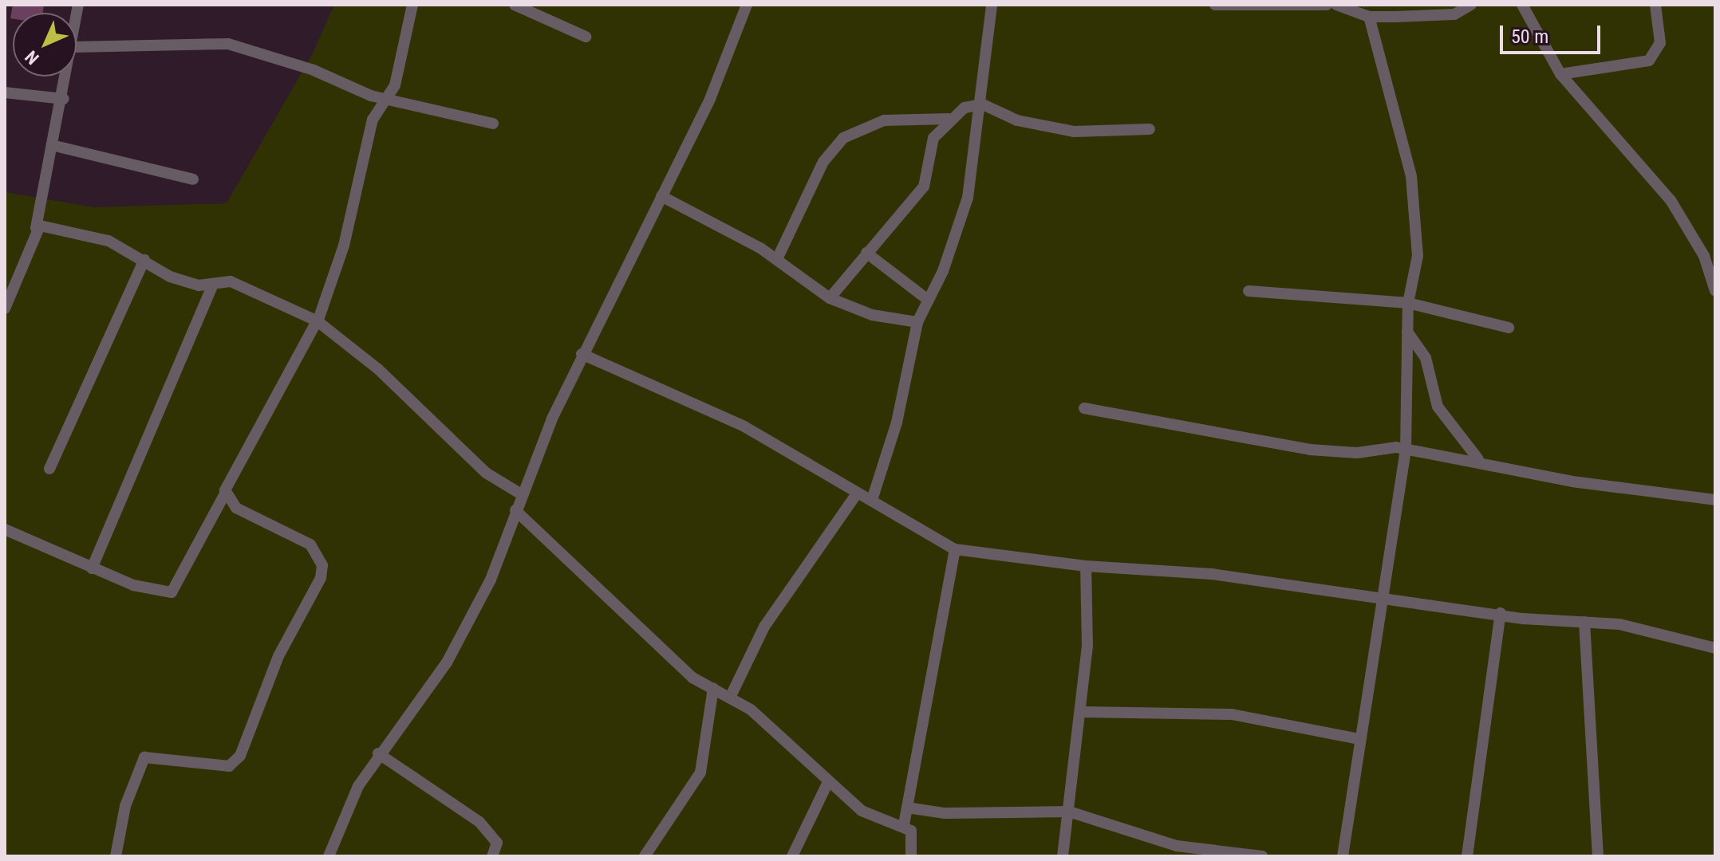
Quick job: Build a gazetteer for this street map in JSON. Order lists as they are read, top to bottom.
{
  "scale_bar": "50 m",
  "north": "bottom left"
}
